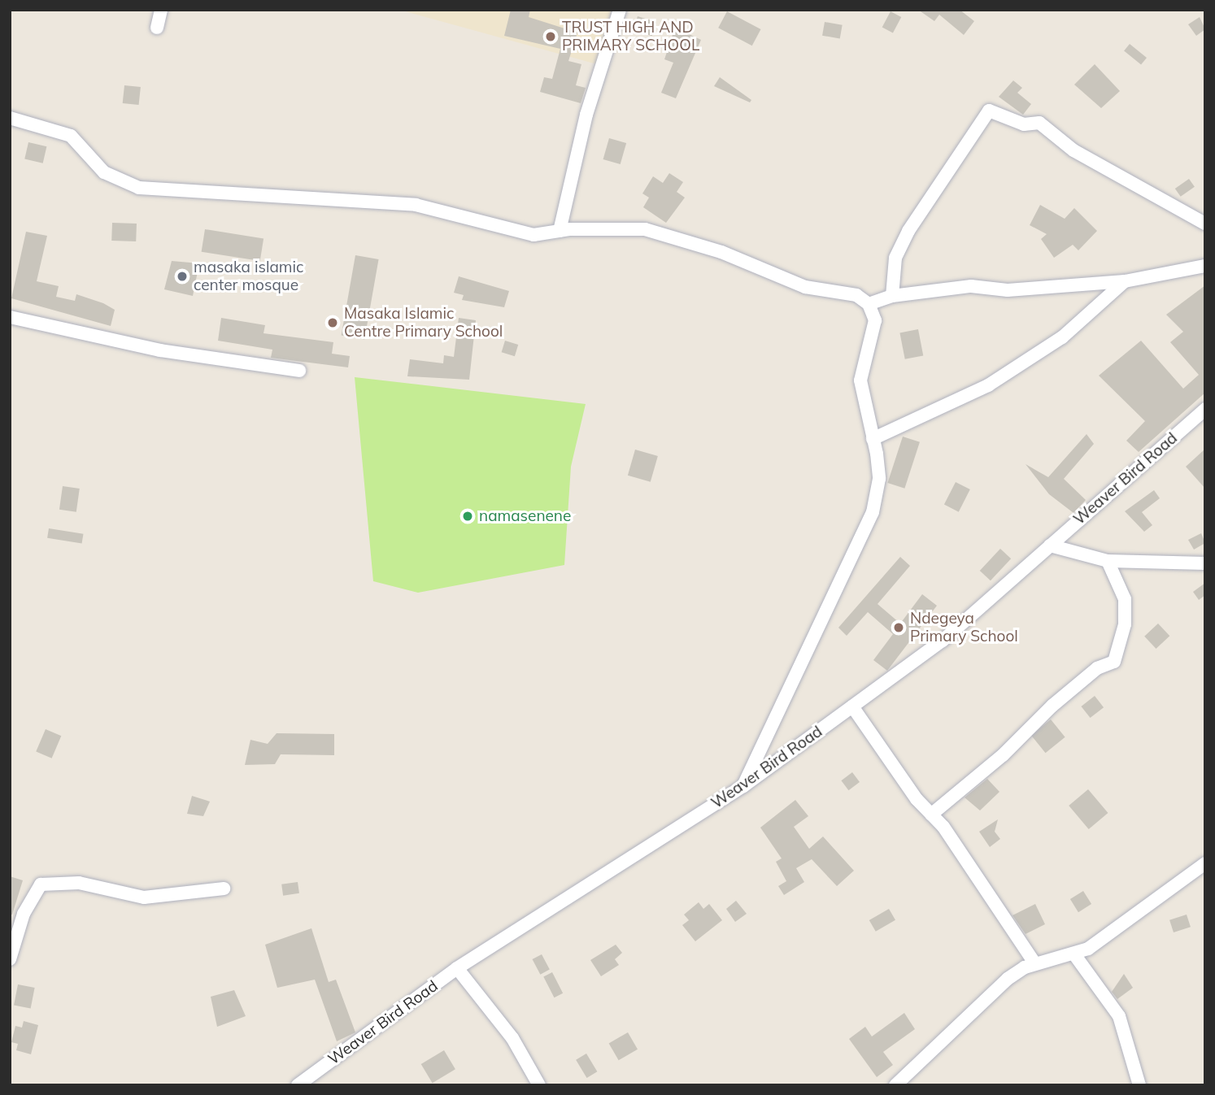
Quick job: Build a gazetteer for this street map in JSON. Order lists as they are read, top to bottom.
{
  "streets": {
    "street": ["Weaver Bird Road"]
  },
  "places": [
    "TRUST HIGH AND PRIMARY SCHOOL",
    "masaka islamic center mosque",
    "Masaka Islamic Centre Primary School",
    "namasenene",
    "Ndegeya Primary School"
  ]
}
